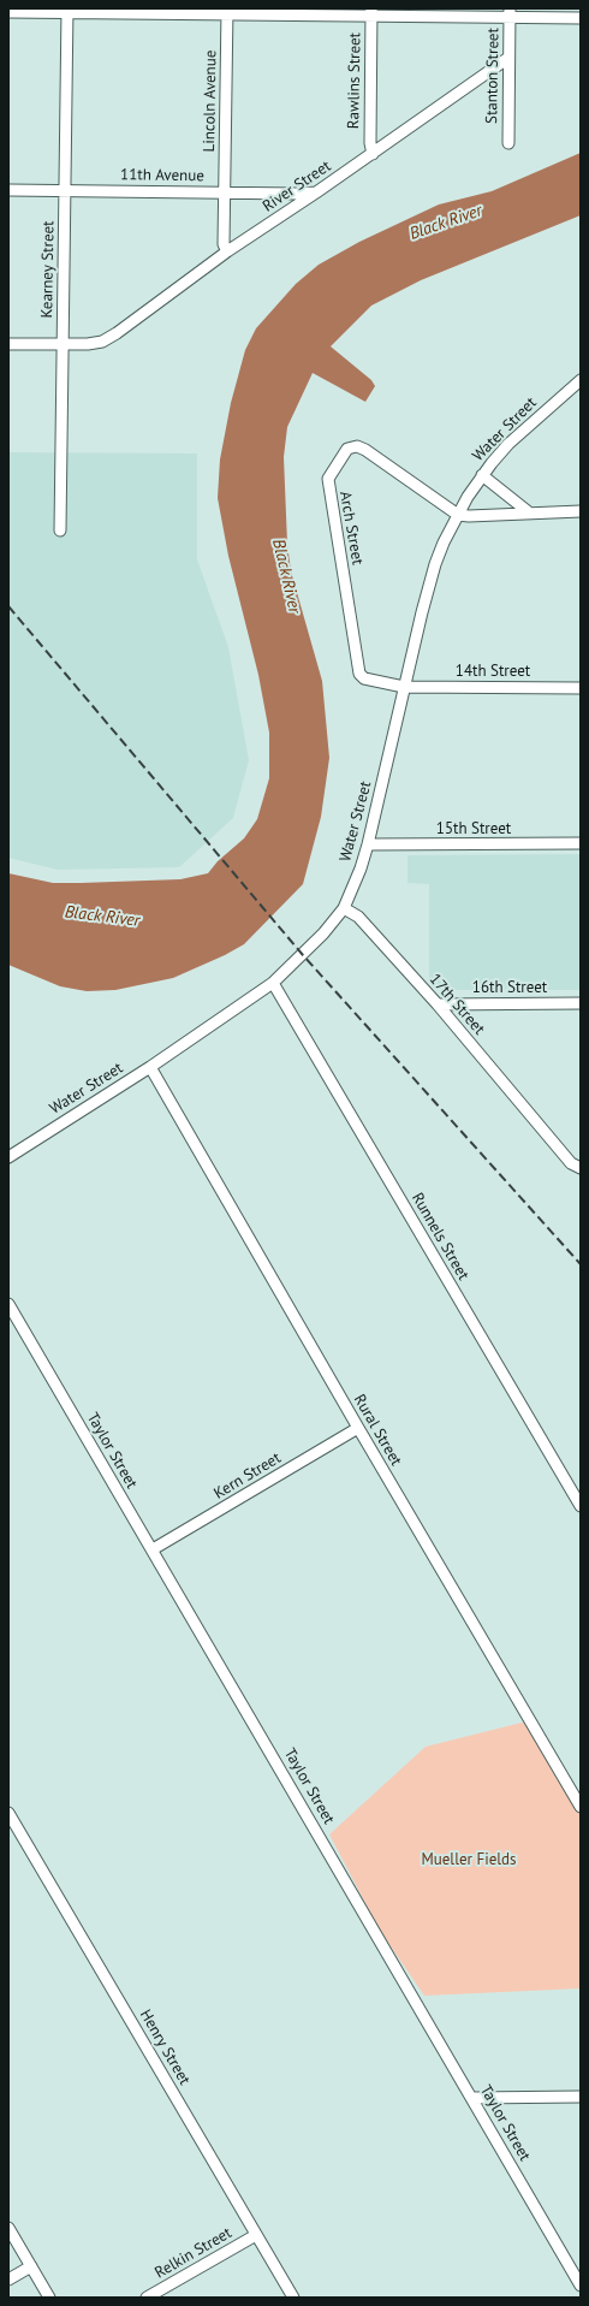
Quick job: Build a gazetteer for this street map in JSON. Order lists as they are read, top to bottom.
{
  "streets": {
    "street": [
      "Stanton Street",
      "Rawlins Street",
      "Lincoln Avenue",
      "11th Avenue",
      "River Street",
      "Kearney Street",
      "Water Street",
      "Arch Street",
      "14th Street",
      "15th Street",
      "16th Street",
      "17th Street",
      "Runnels Street",
      "Rural Street",
      "Taylor Street",
      "Kern Street",
      "Henry Street",
      "Relkin Street"
    ]
  },
  "crossings": [
    ["Stanton Street", "River Street"],
    ["Rawlins Street", "River Street"],
    ["Lincoln Avenue", "11th Avenue"],
    ["Lincoln Avenue", "River Street"],
    ["11th Avenue", "River Street"],
    ["11th Avenue", "Kearney Street"],
    ["River Street", "Kearney Street"],
    ["Water Street", "Arch Street"],
    ["Water Street", "14th Street"],
    ["Water Street", "15th Street"],
    ["Water Street", "17th Street"],
    ["Water Street", "Runnels Street"],
    ["Water Street", "Rural Street"],
    ["Arch Street", "14th Street"],
    ["16th Street", "17th Street"],
    ["Rural Street", "Kern Street"],
    ["Taylor Street", "Kern Street"],
    ["Henry Street", "Relkin Street"]
  ],
  "water": ["Black River"],
  "parks": ["Mueller Fields"]
}
